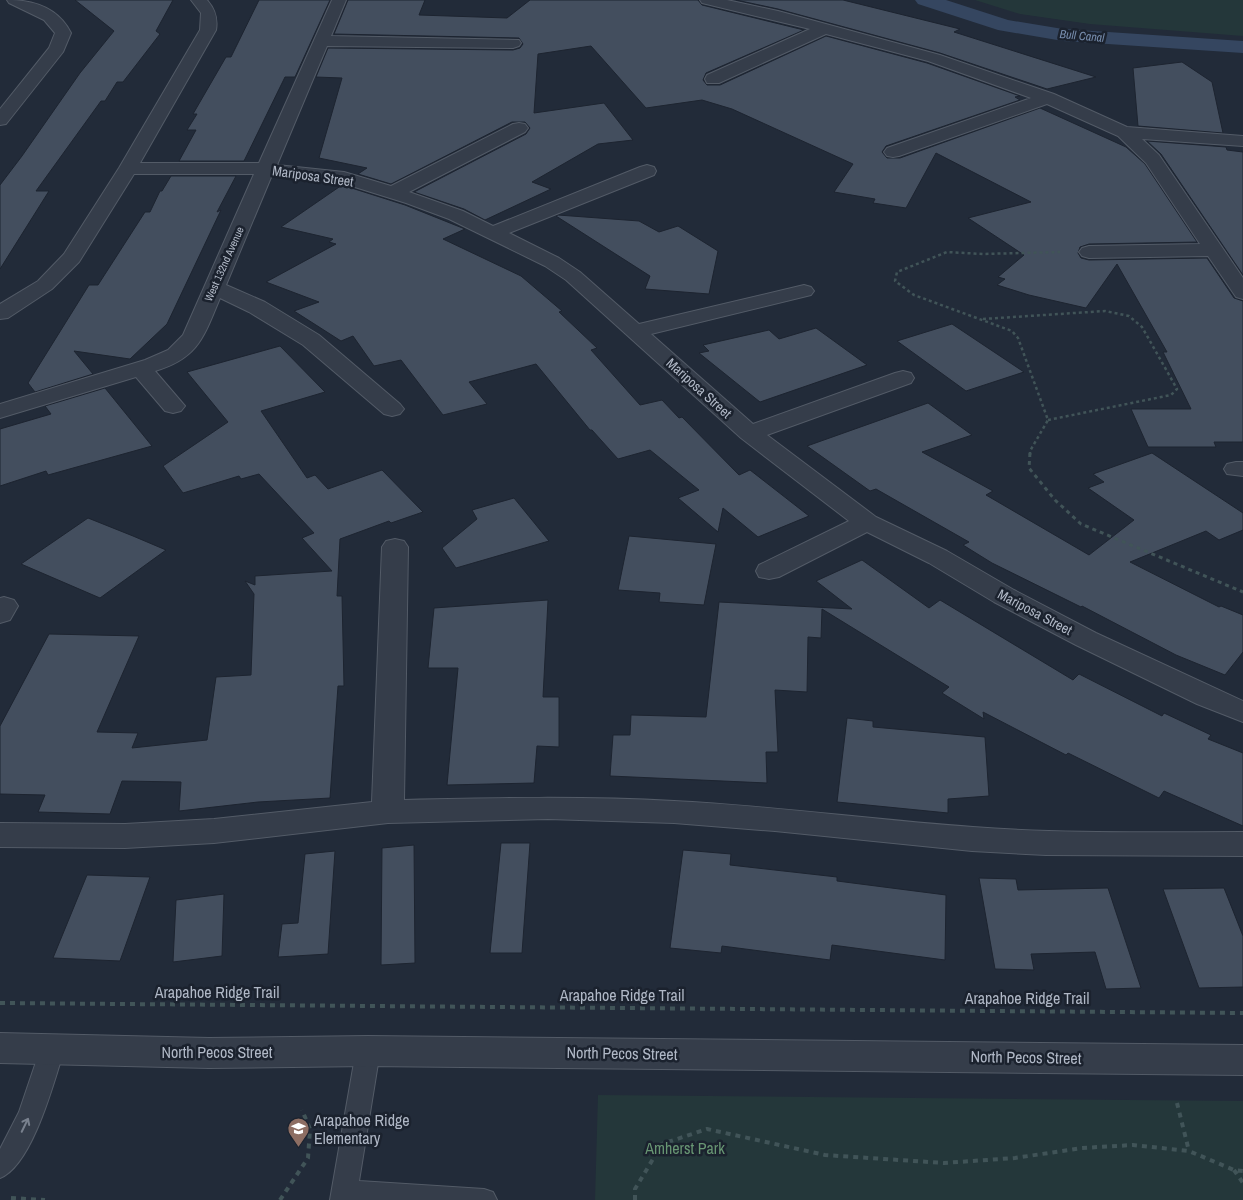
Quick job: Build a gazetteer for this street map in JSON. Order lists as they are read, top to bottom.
{
  "streets": {
    "street": ["Mariposa Street", "West 132nd Avenue", "North Pecos Street"],
    "path": ["Arapahoe Ridge Trail"]
  },
  "crossings": [
    ["Mariposa Street", "West 132nd Avenue"]
  ],
  "water": ["Bull Canal"],
  "parks": ["Amherst Park"],
  "places": {
    "school or university": ["Arapahoe Ridge Elementary"]
  }
}
